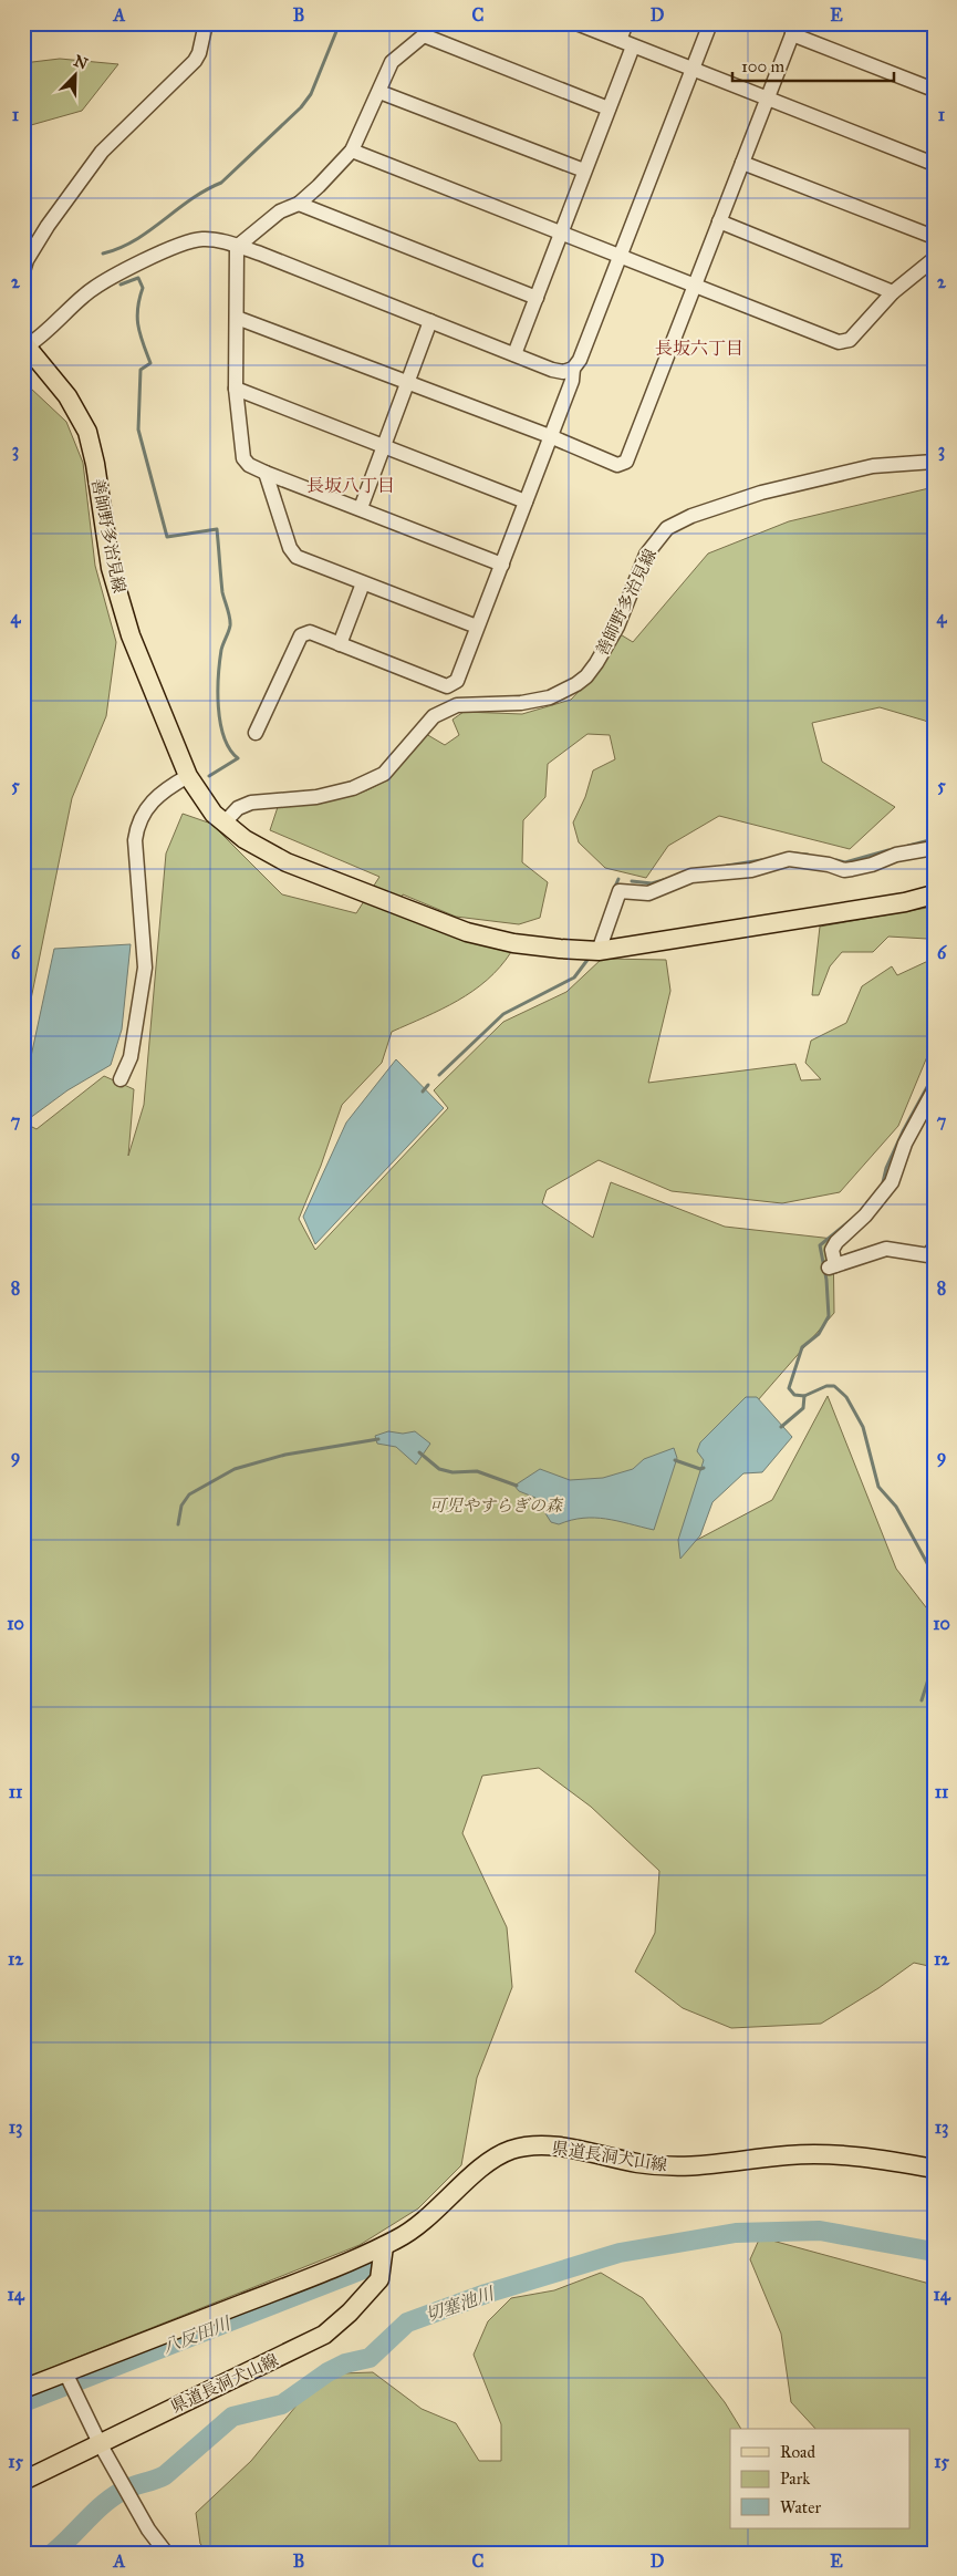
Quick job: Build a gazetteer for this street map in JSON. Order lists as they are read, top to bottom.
{
  "streets": {
    "main road": ["善師野多治見線", "県道長洞犬山線"]
  },
  "districts": ["長坂六丁目", "長坂八丁目"],
  "water": ["切塞池川", "八反田川"],
  "parks": ["可児やすらぎの森"],
  "legend": ["Road", "Park", "Water"],
  "scale_bar": "100 m",
  "north": "top right",
  "grid": {
    "columns": [
      "A",
      "B",
      "C",
      "D",
      "E"
    ],
    "rows": [
      "1",
      "2",
      "3",
      "4",
      "5",
      "6",
      "7",
      "8",
      "9",
      "10",
      "11",
      "12",
      "13",
      "14",
      "15"
    ]
  }
}
